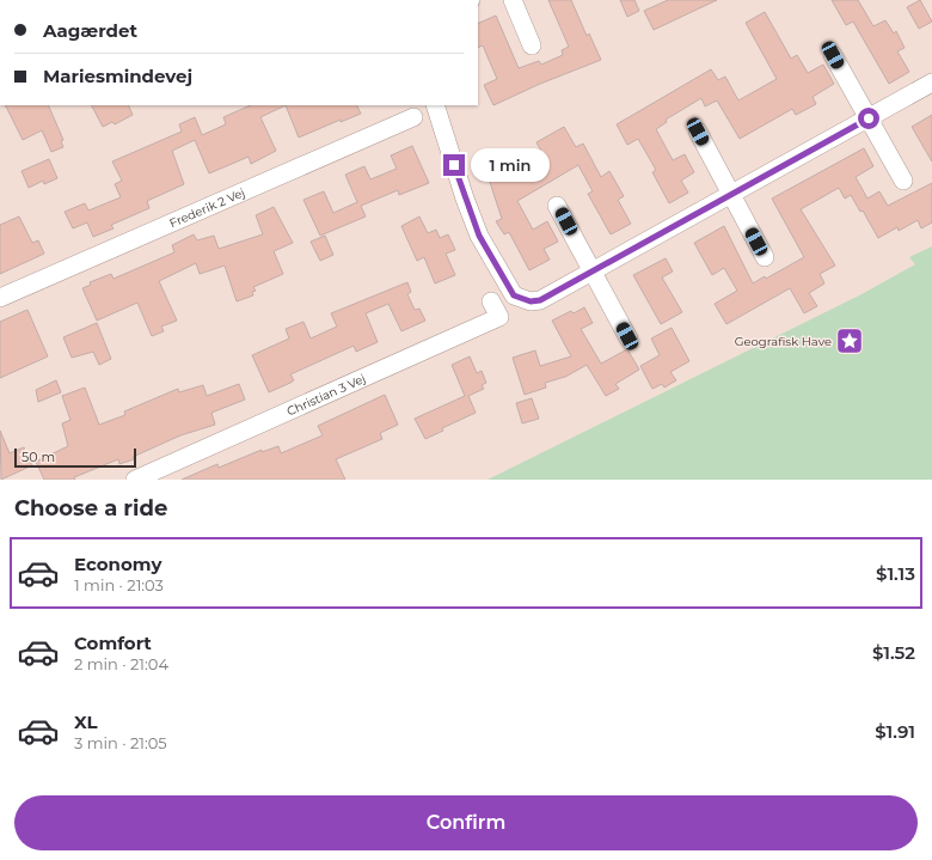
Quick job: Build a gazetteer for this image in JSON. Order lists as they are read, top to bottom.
{
  "streets": {
    "street": ["Frederik 2 Vej", "Christian 3 Vej"]
  },
  "places": {
    "place": ["Geografisk Have"]
  },
  "scale_bar": "50 m",
  "page": {
    "banner": ["Aagærdet", "Mariesmindevej"],
    "bubble": "1 min",
    "scale": "50 m",
    "heading": "Choose a ride",
    "list": [
      {
        "name": "Economy",
        "note": "1 min · 21:03",
        "value": "$1.13"
      },
      {
        "name": "Comfort",
        "note": "2 min · 21:04",
        "value": "$1.52"
      },
      {
        "name": "XL",
        "note": "3 min · 21:05",
        "value": "$1.91"
      }
    ],
    "buttons": "Confirm"
  }
}
